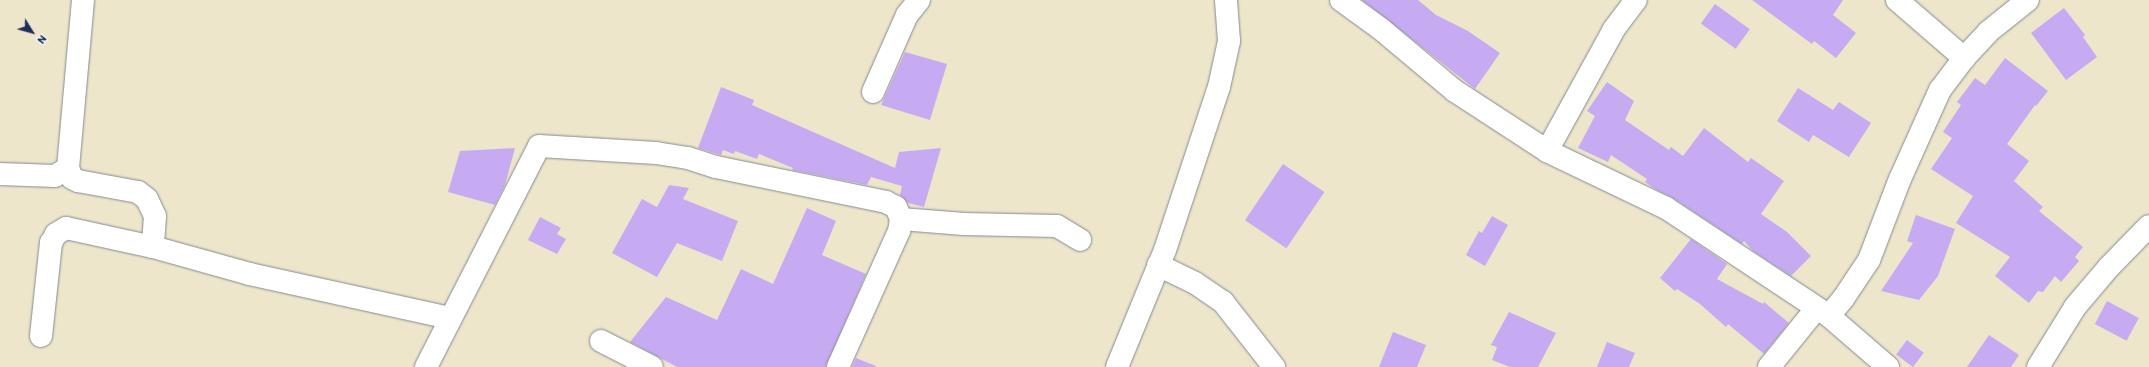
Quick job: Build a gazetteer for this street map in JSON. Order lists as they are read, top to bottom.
{
  "north": "bottom right"
}
